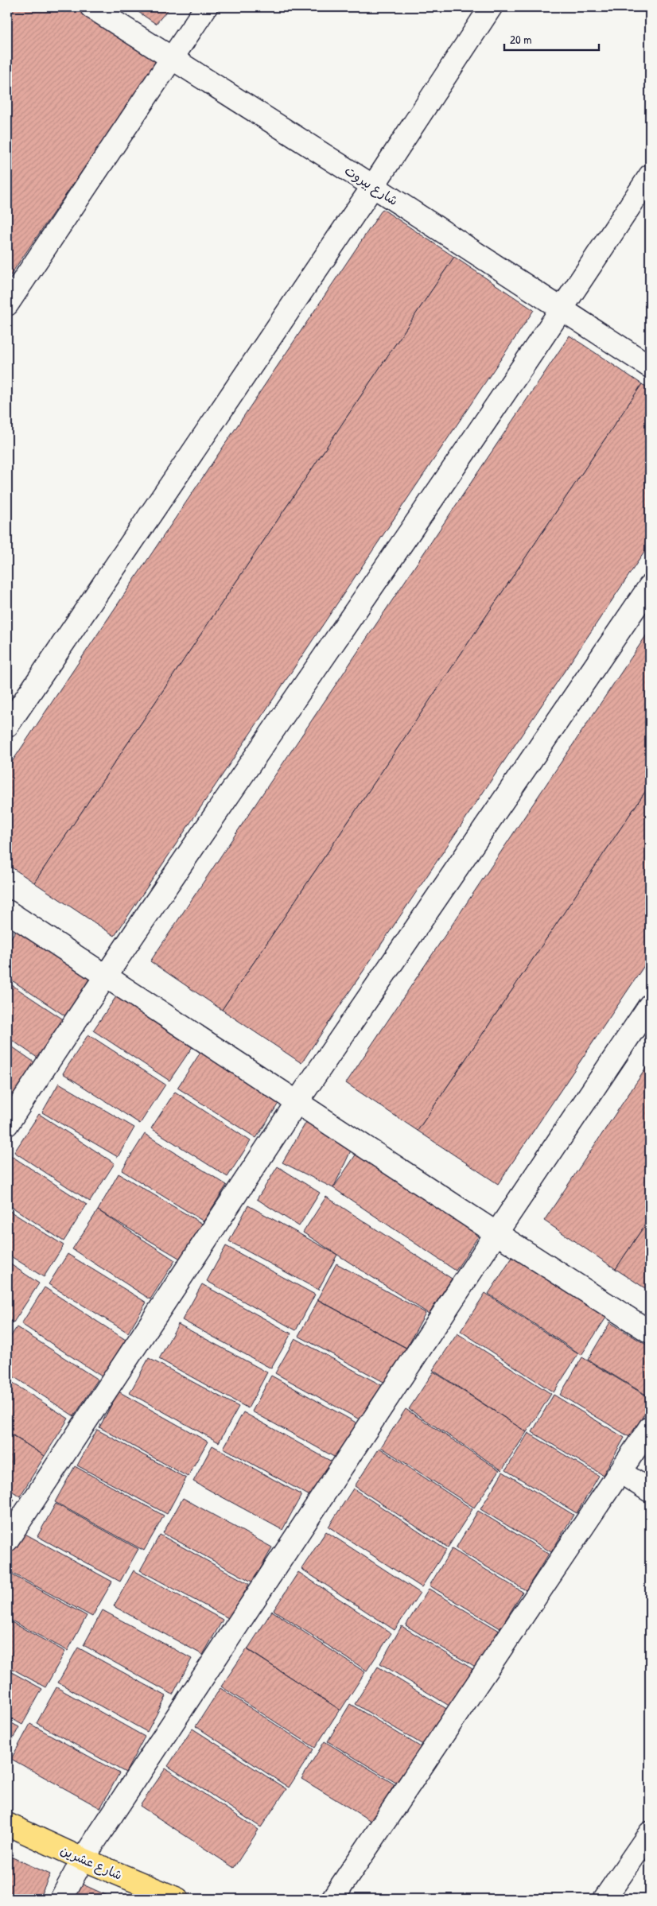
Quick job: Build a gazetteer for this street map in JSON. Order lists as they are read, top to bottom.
{
  "streets": {
    "main road": ["شارع عشرين"],
    "street": ["شارع بيروت"]
  },
  "scale_bar": "20 m"
}
